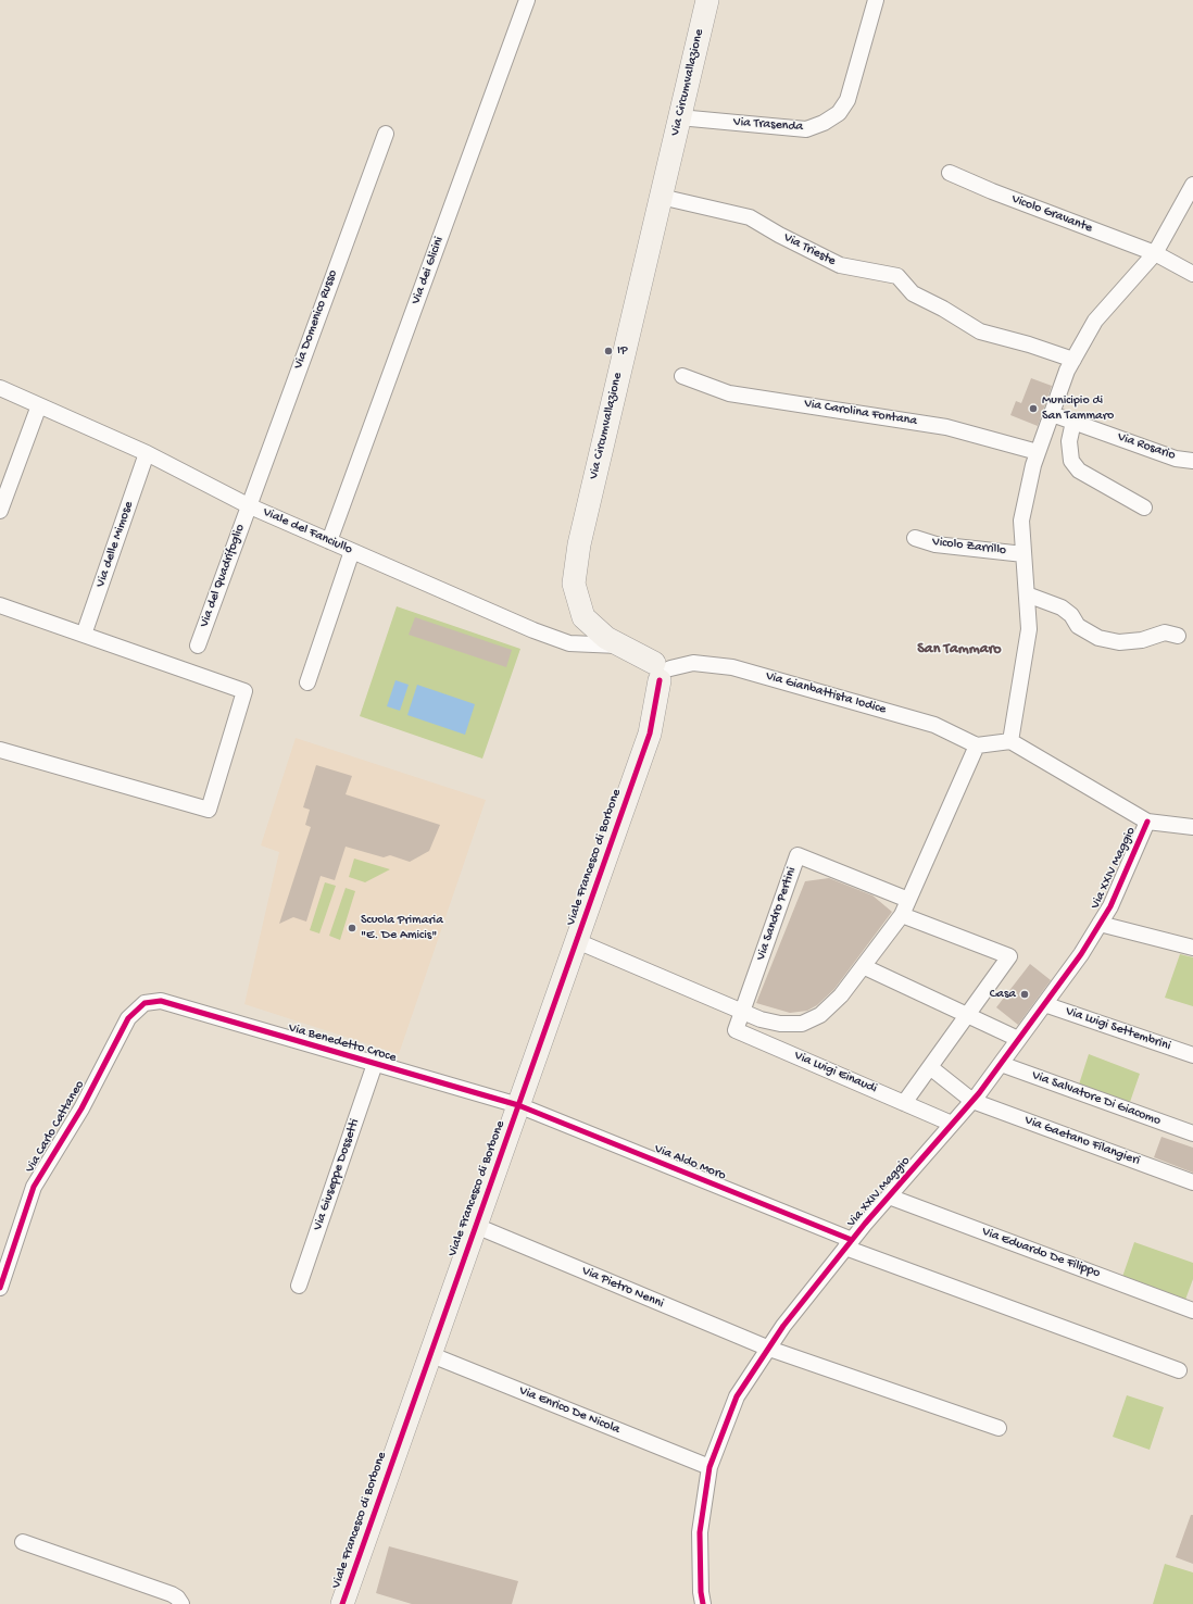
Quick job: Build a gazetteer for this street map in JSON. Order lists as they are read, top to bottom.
{
  "streets": {
    "street": [
      "Via Circumvallazione",
      "Via Trasenda",
      "Vicolo Gravante",
      "Via Trieste",
      "Via dei Glicini",
      "Via Domenico Russo",
      "Via Carolina Fontana",
      "Via Rosario",
      "Viale del Fanciullo",
      "Via delle Mimose",
      "Vicolo Zarrillo",
      "Via del Quadrifoglio",
      "Via Gianbattista Iodice",
      "Viale Francesco di Borbone",
      "Via XXIV Maggio",
      "Via Sandro Pertini",
      "Via Luigi Settembrini",
      "Via Benedetto Croce",
      "Via Luigi Einaudi",
      "Via Salvatore Di Giacomo",
      "Via Carlo Cattaneo",
      "Via Gaetano Filangieri",
      "Via Aldo Moro",
      "Via Giuseppe Dossetti",
      "Via Eduardo De Filippo",
      "Via Pietro Nenni",
      "Via Enrico De Nicola"
    ]
  },
  "crossings": [
    ["Via Circumvallazione", "Via Trasenda"],
    ["Via Circumvallazione", "Via Trieste"],
    ["Via Circumvallazione", "Viale del Fanciullo"],
    ["Via Circumvallazione", "Via Gianbattista Iodice"],
    ["Via Circumvallazione", "Viale Francesco di Borbone"],
    ["Via dei Glicini", "Viale del Fanciullo"],
    ["Via Domenico Russo", "Viale del Fanciullo"],
    ["Via Domenico Russo", "Via del Quadrifoglio"],
    ["Viale del Fanciullo", "Via delle Mimose"],
    ["Viale del Fanciullo", "Via del Quadrifoglio"],
    ["Via Gianbattista Iodice", "Viale Francesco di Borbone"],
    ["Viale Francesco di Borbone", "Via Benedetto Croce"],
    ["Viale Francesco di Borbone", "Via Aldo Moro"],
    ["Viale Francesco di Borbone", "Via Pietro Nenni"],
    ["Viale Francesco di Borbone", "Via Enrico De Nicola"],
    ["Via XXIV Maggio", "Via Luigi Settembrini"],
    ["Via XXIV Maggio", "Via Luigi Einaudi"],
    ["Via XXIV Maggio", "Via Salvatore Di Giacomo"],
    ["Via XXIV Maggio", "Via Gaetano Filangieri"],
    ["Via XXIV Maggio", "Via Aldo Moro"],
    ["Via XXIV Maggio", "Via Eduardo De Filippo"],
    ["Via XXIV Maggio", "Via Pietro Nenni"],
    ["Via XXIV Maggio", "Via Enrico De Nicola"],
    ["Via Sandro Pertini", "Via Luigi Einaudi"],
    ["Via Benedetto Croce", "Via Carlo Cattaneo"],
    ["Via Benedetto Croce", "Via Aldo Moro"],
    ["Via Benedetto Croce", "Via Giuseppe Dossetti"]
  ],
  "districts": ["San Tammaro"],
  "places": [
    "IP",
    "Municipio di San Tammaro",
    "Scuola Primaria \"E. De Amicis\"",
    "Casa"
  ]
}
